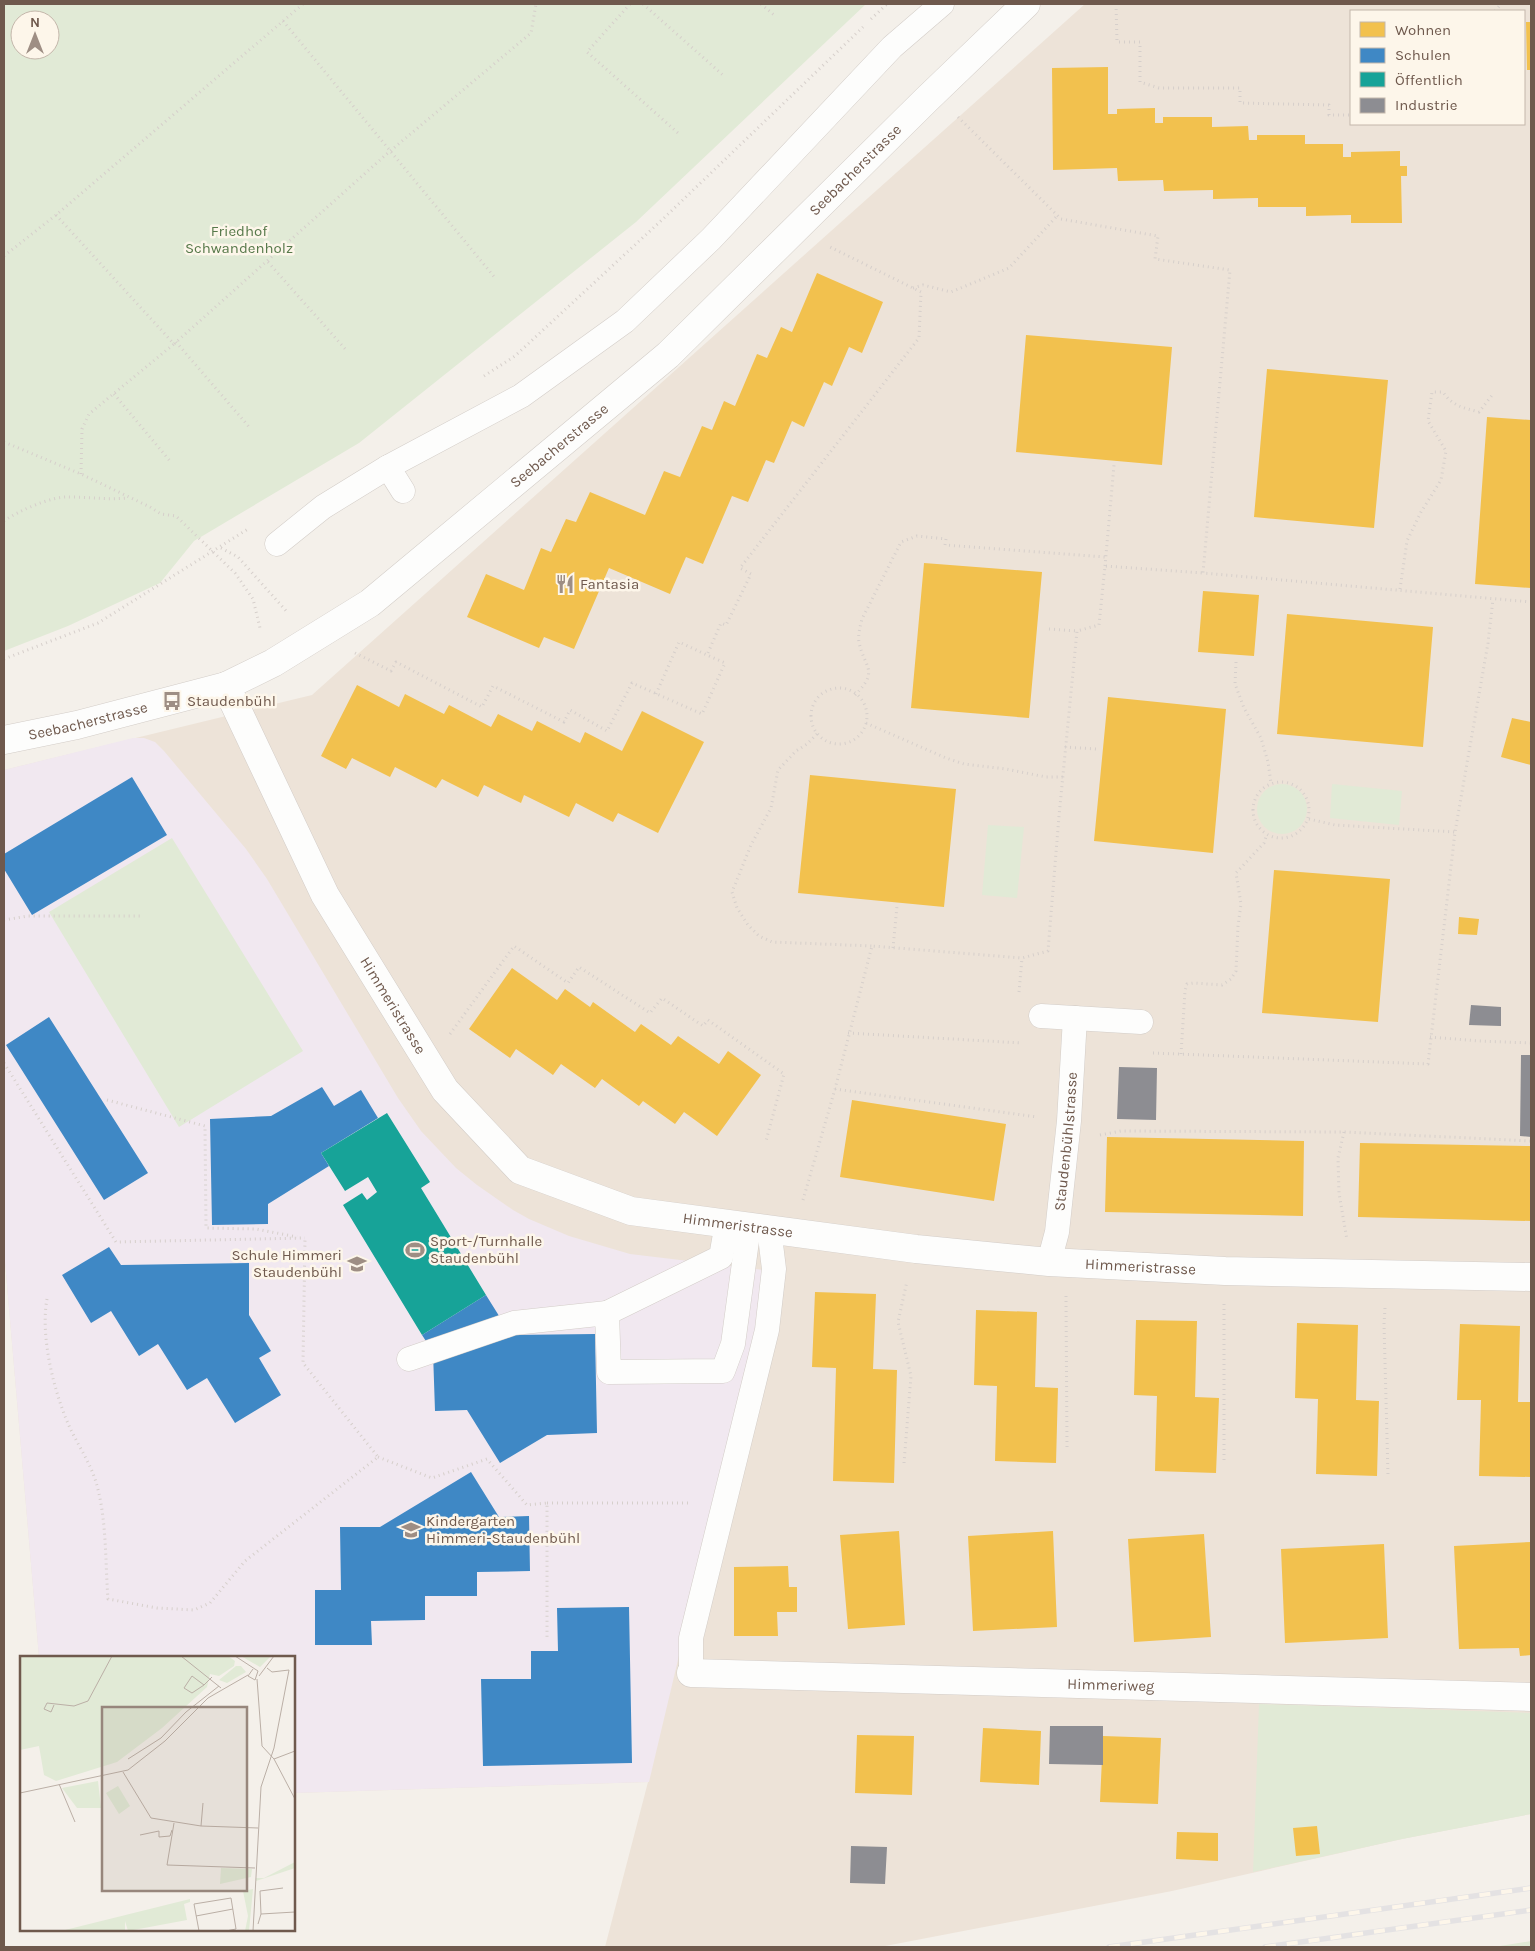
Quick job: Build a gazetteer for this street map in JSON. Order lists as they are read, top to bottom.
{
  "streets": {
    "street": ["Seebacherstrasse", "Himmeristrasse", "Himmeriweg"],
    "lane": ["Staudenbühlstrasse"]
  },
  "crossings": [
    ["Seebacherstrasse", "Himmeristrasse"],
    ["Himmeristrasse", "Staudenbühlstrasse"]
  ],
  "parks": ["Friedhof Schwandenholz"],
  "places": {
    "restaurant": ["Fantasia"],
    "bus stop": ["Staudenbühl"],
    "sports": ["Sport-/Turnhalle Staudenbühl"],
    "school or university": ["Schule Himmeri Staudenbühl", "Kindergarten Himmeri-Staudenbühl"]
  },
  "legend": [
    "Wohnen",
    "Schulen",
    "Öffentlich",
    "Industrie"
  ],
  "north": "top"
}
